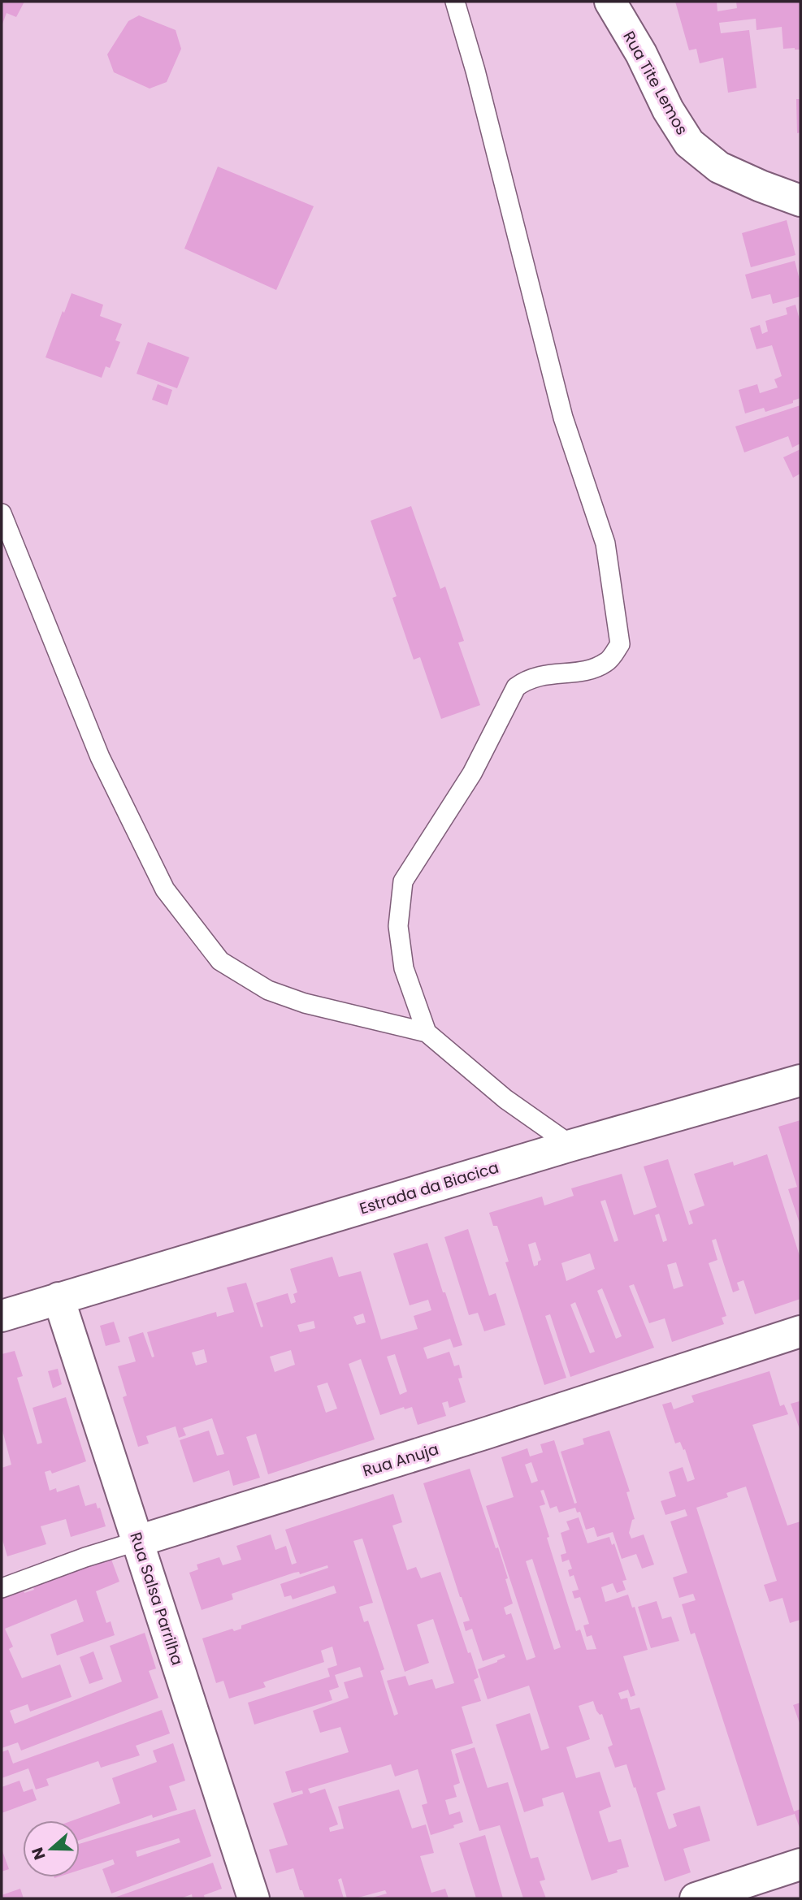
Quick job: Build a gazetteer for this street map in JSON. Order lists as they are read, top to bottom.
{
  "streets": {
    "street": [
      "Rua Tite Lemos",
      "Estrada da Biacica",
      "Rua Anuja",
      "Rua Salsa Parrilha"
    ]
  },
  "crossings": [
    ["Estrada da Biacica", "Rua Salsa Parrilha"],
    ["Rua Anuja", "Rua Salsa Parrilha"]
  ],
  "north": "left"
}
